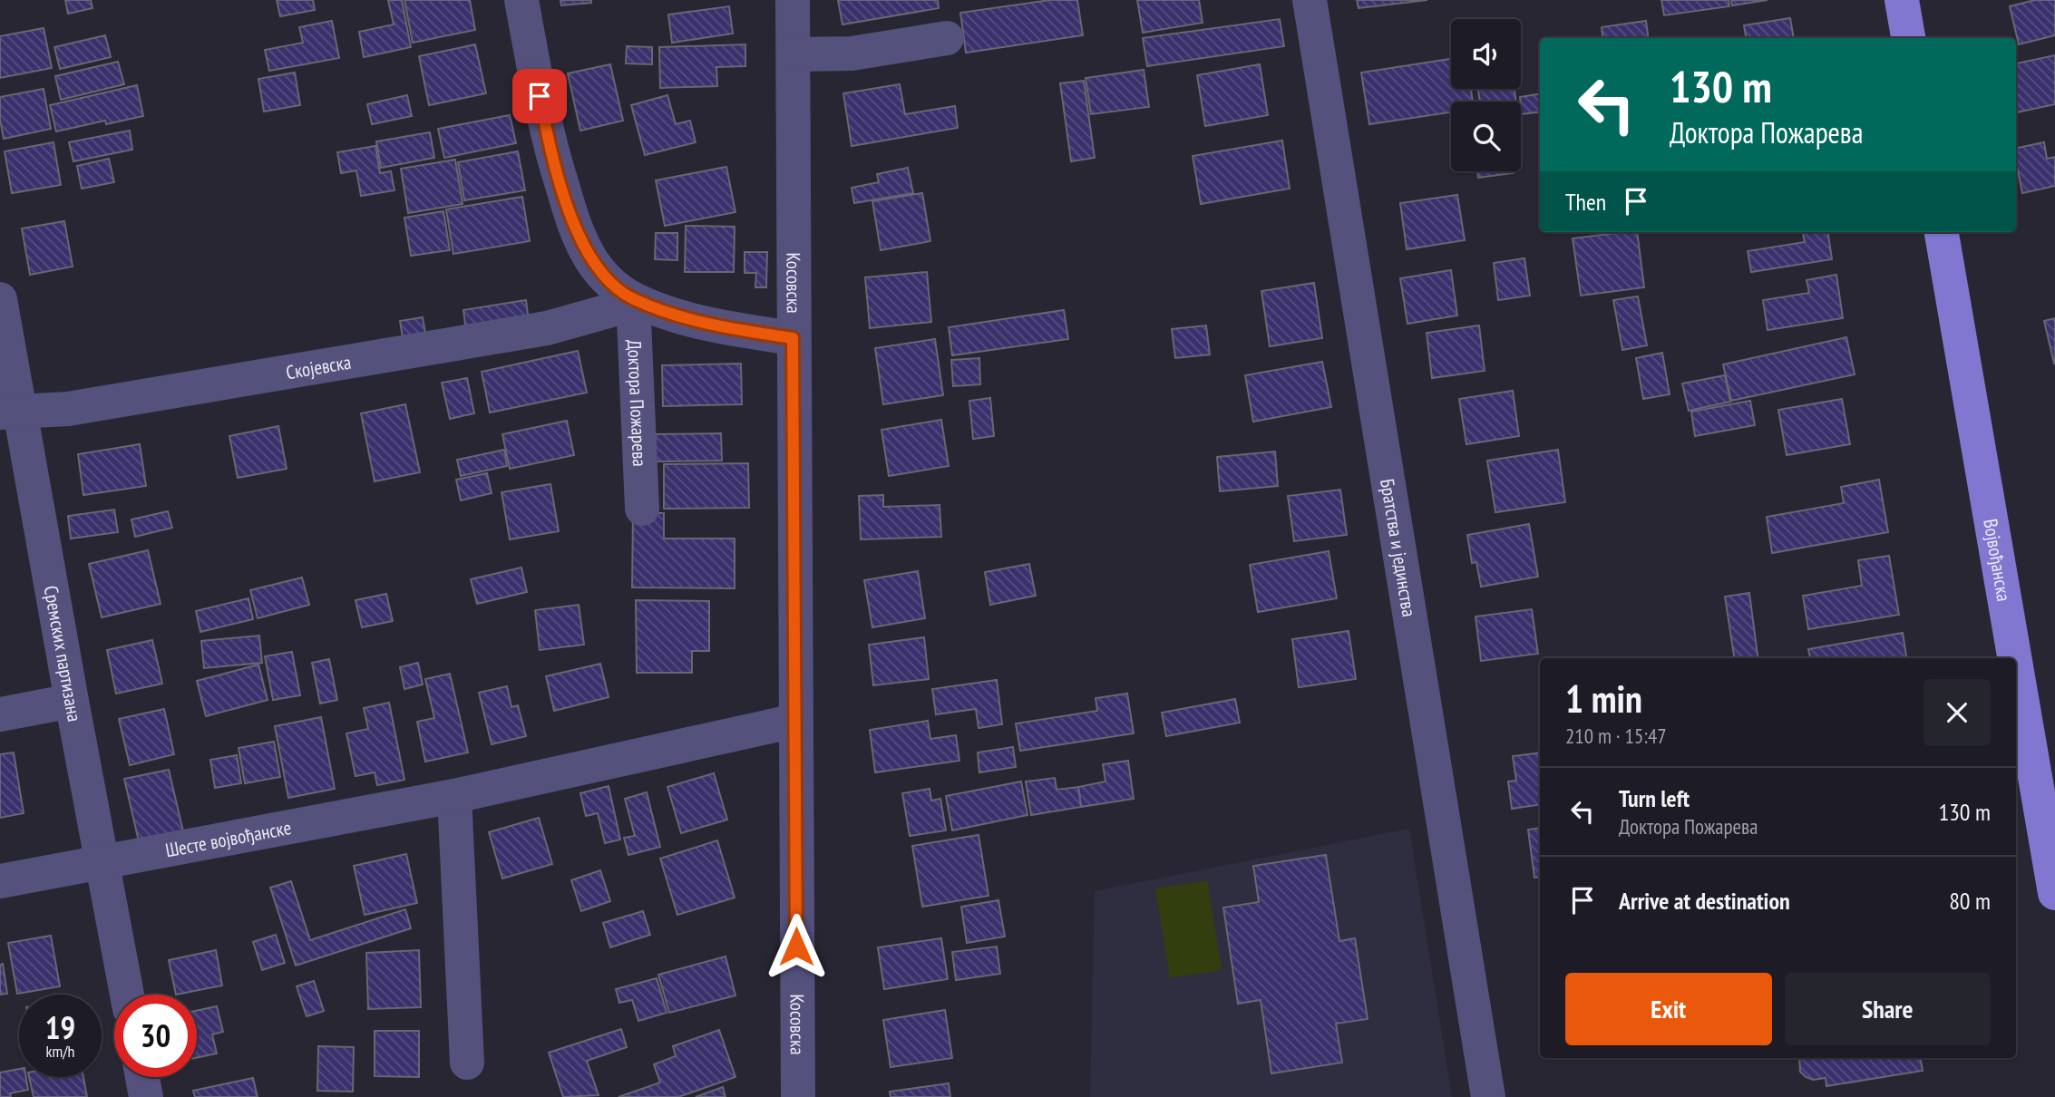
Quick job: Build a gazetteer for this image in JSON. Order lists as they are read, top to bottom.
{
  "streets": {
    "main road": ["Војвођанска"],
    "street": [
      "Косовска",
      "Скојевска",
      "Доктора Пожарева",
      "Братства и јединства",
      "Сремских партизана",
      "Шесте војвођанске"
    ]
  },
  "crossings": [
    ["Косовска", "Шесте војвођанске"],
    ["Скојевска", "Доктора Пожарева"],
    ["Скојевска", "Сремских партизана"],
    ["Сремских партизана", "Шесте војвођанске"]
  ],
  "page": {
    "turn": ["130 m", "Доктора Пожарева"],
    "then": "Then",
    "heading": ["1 min", "210 m · 15:47"],
    "list": [
      {
        "name": "Turn left",
        "note": "Доктора Пожарева",
        "value": "130 m"
      },
      {
        "name": "Arrive at destination",
        "value": "80 m"
      }
    ],
    "buttons": ["Exit", "Share"],
    "speed": "19 km/h",
    "limit": "30"
  }
}
